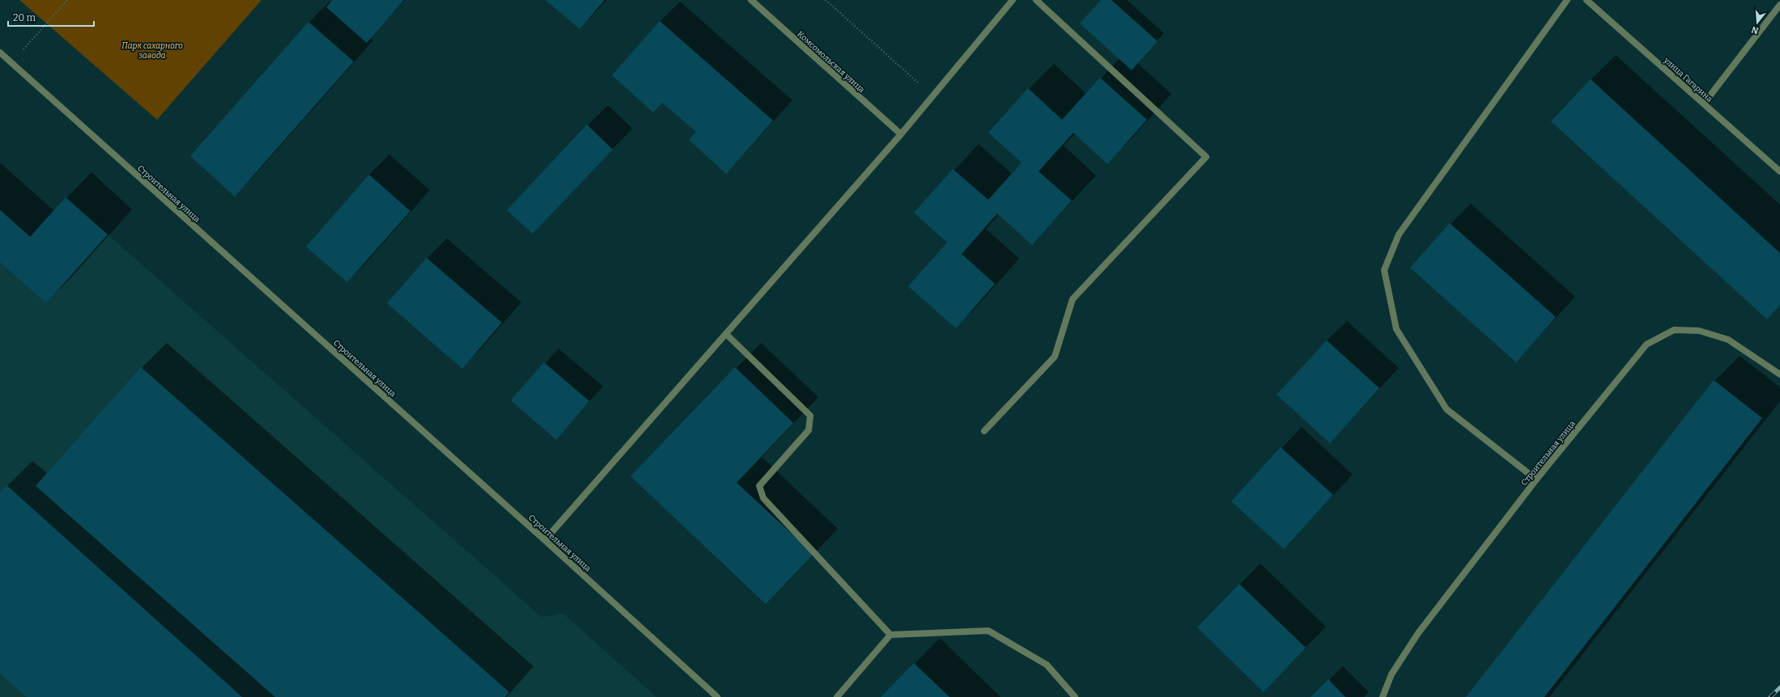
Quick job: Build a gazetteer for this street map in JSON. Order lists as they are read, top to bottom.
{
  "streets": {
    "street": ["Комсомольская улица", "улица Гагарина", "Строительная улица"]
  },
  "parks": ["Парк сахарного завода"],
  "scale_bar": "20 m",
  "north": "bottom"
}
